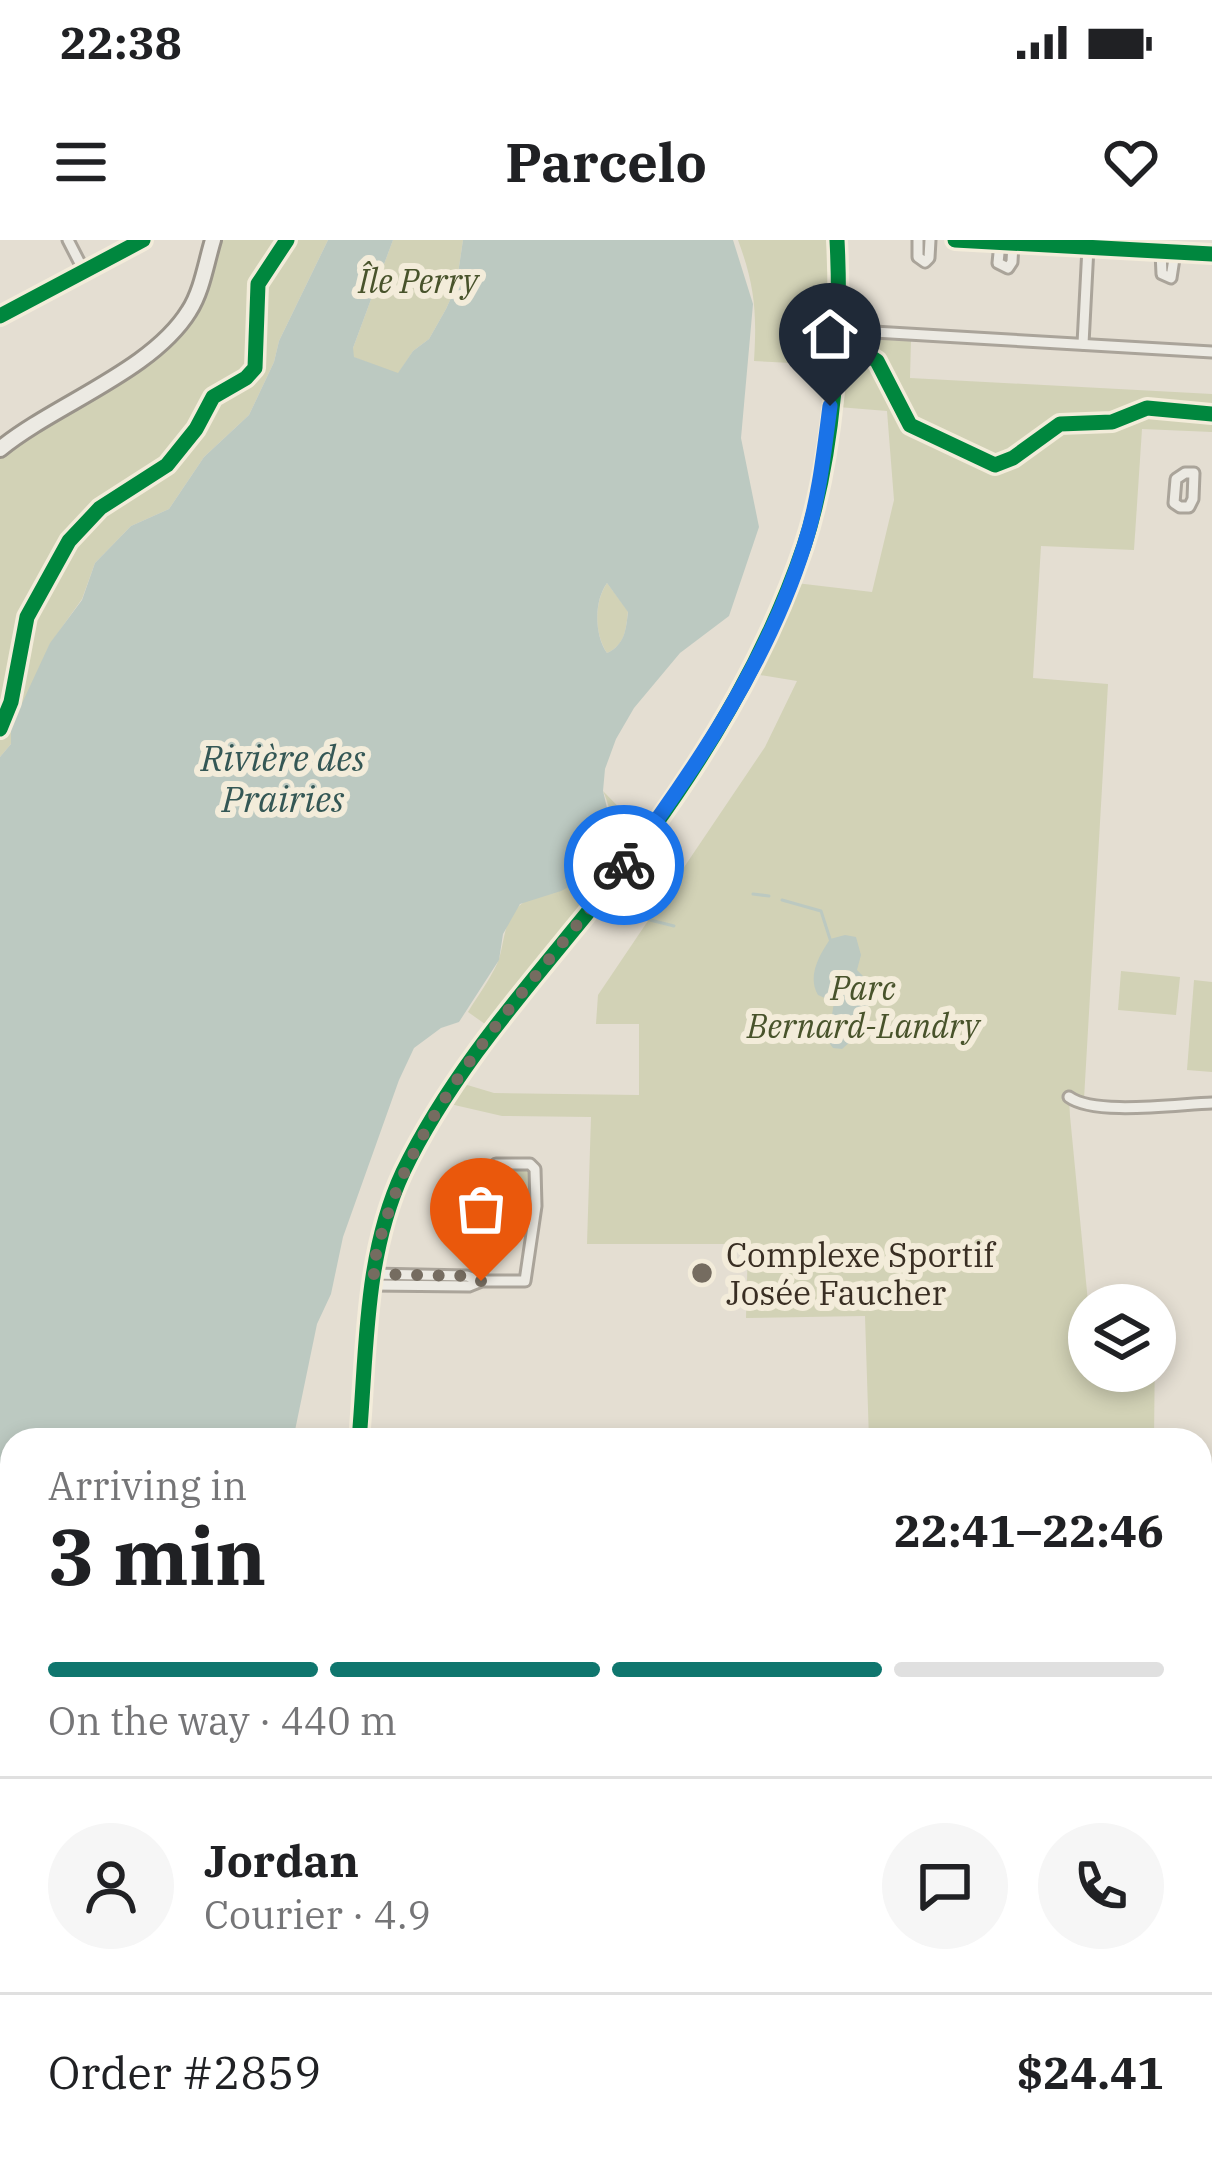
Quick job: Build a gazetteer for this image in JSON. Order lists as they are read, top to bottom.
{
  "water": ["Rivière des Prairies"],
  "parks": ["Île Perry", "Parc Bernard-Landry"],
  "places": ["Complexe Sportif Josée Faucher"],
  "page": {
    "status": "22:38",
    "header": "Parcelo",
    "heading": ["3 min", "Arriving in", "22:41–22:46"],
    "panel": [
      "Jordan",
      "Courier · 4.9",
      "Order #2859",
      "$24.41"
    ],
    "bar": "On the way · 440 m"
  }
}
